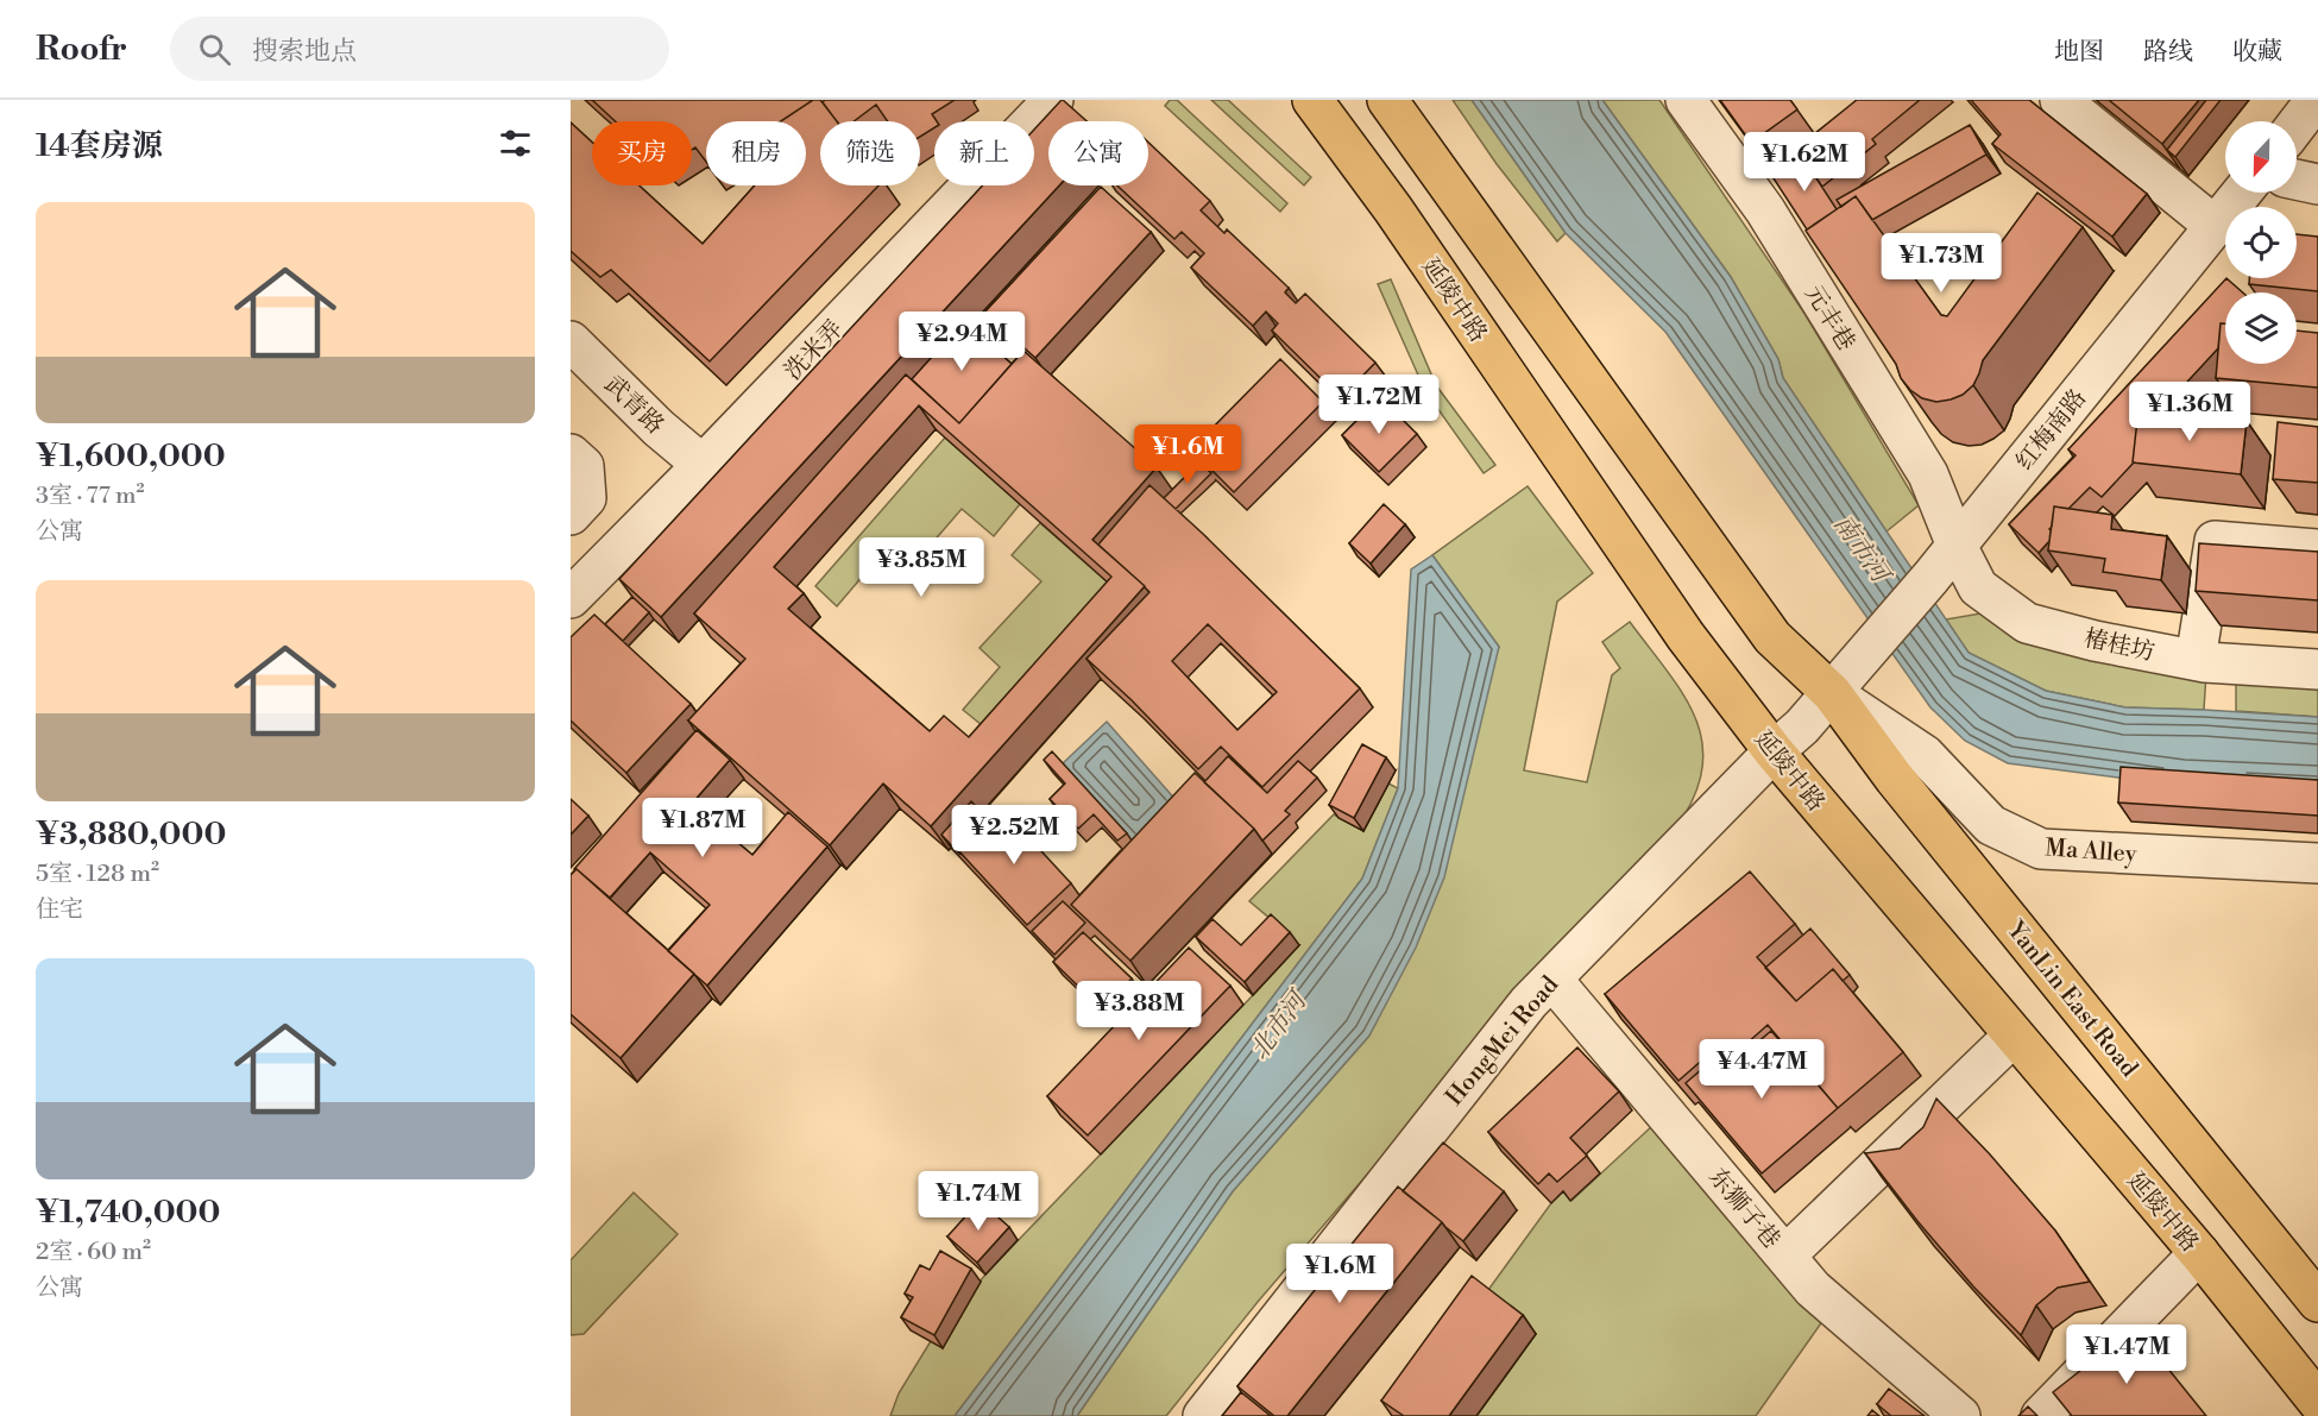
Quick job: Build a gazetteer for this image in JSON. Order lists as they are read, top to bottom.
{
  "streets": {
    "main road": ["延陵中路", "YanLin East Road"],
    "street": [
      "元丰巷",
      "洗米弄",
      "武青路",
      "红梅南路",
      "椿桂坊",
      "Ma Alley",
      "HongMei Road",
      "东狮子巷"
    ]
  },
  "crossings": [
    ["延陵中路", "HongMei Road"],
    ["元丰巷", "红梅南路"],
    ["元丰巷", "椿桂坊"],
    ["洗米弄", "武青路"],
    ["红梅南路", "椿桂坊"],
    ["红梅南路", "Ma Alley"],
    ["红梅南路", "YanLin East Road"],
    ["红梅南路", "HongMei Road"],
    ["Ma Alley", "YanLin East Road"],
    ["Ma Alley", "HongMei Road"],
    ["YanLin East Road", "HongMei Road"],
    ["HongMei Road", "东狮子巷"]
  ],
  "water": ["南市河", "北市河"],
  "north": "bottom",
  "page": {
    "header": "Roofr",
    "search": "搜索地点",
    "nav": ["地图", "路线", "收藏"],
    "heading": "14套房源",
    "chip": [
      "买房",
      "租房",
      "筛选",
      "新上",
      "公寓"
    ],
    "price": [
      "¥1.62M",
      "¥1.73M",
      "¥2.94M",
      "¥1.72M",
      "¥1.36M",
      "¥1.6M",
      "¥3.85M",
      "¥1.87M",
      "¥2.52M",
      "¥3.88M",
      "¥4.47M",
      "¥1.74M",
      "¥1.6M",
      "¥1.47M"
    ],
    "list": [
      {
        "name": "¥1,600,000",
        "note": "3室 · 77 m² · 公寓"
      },
      {
        "name": "¥3,880,000",
        "note": "5室 · 128 m² · 住宅"
      },
      {
        "name": "¥1,740,000",
        "note": "2室 · 60 m² · 公寓"
      }
    ]
  }
}
